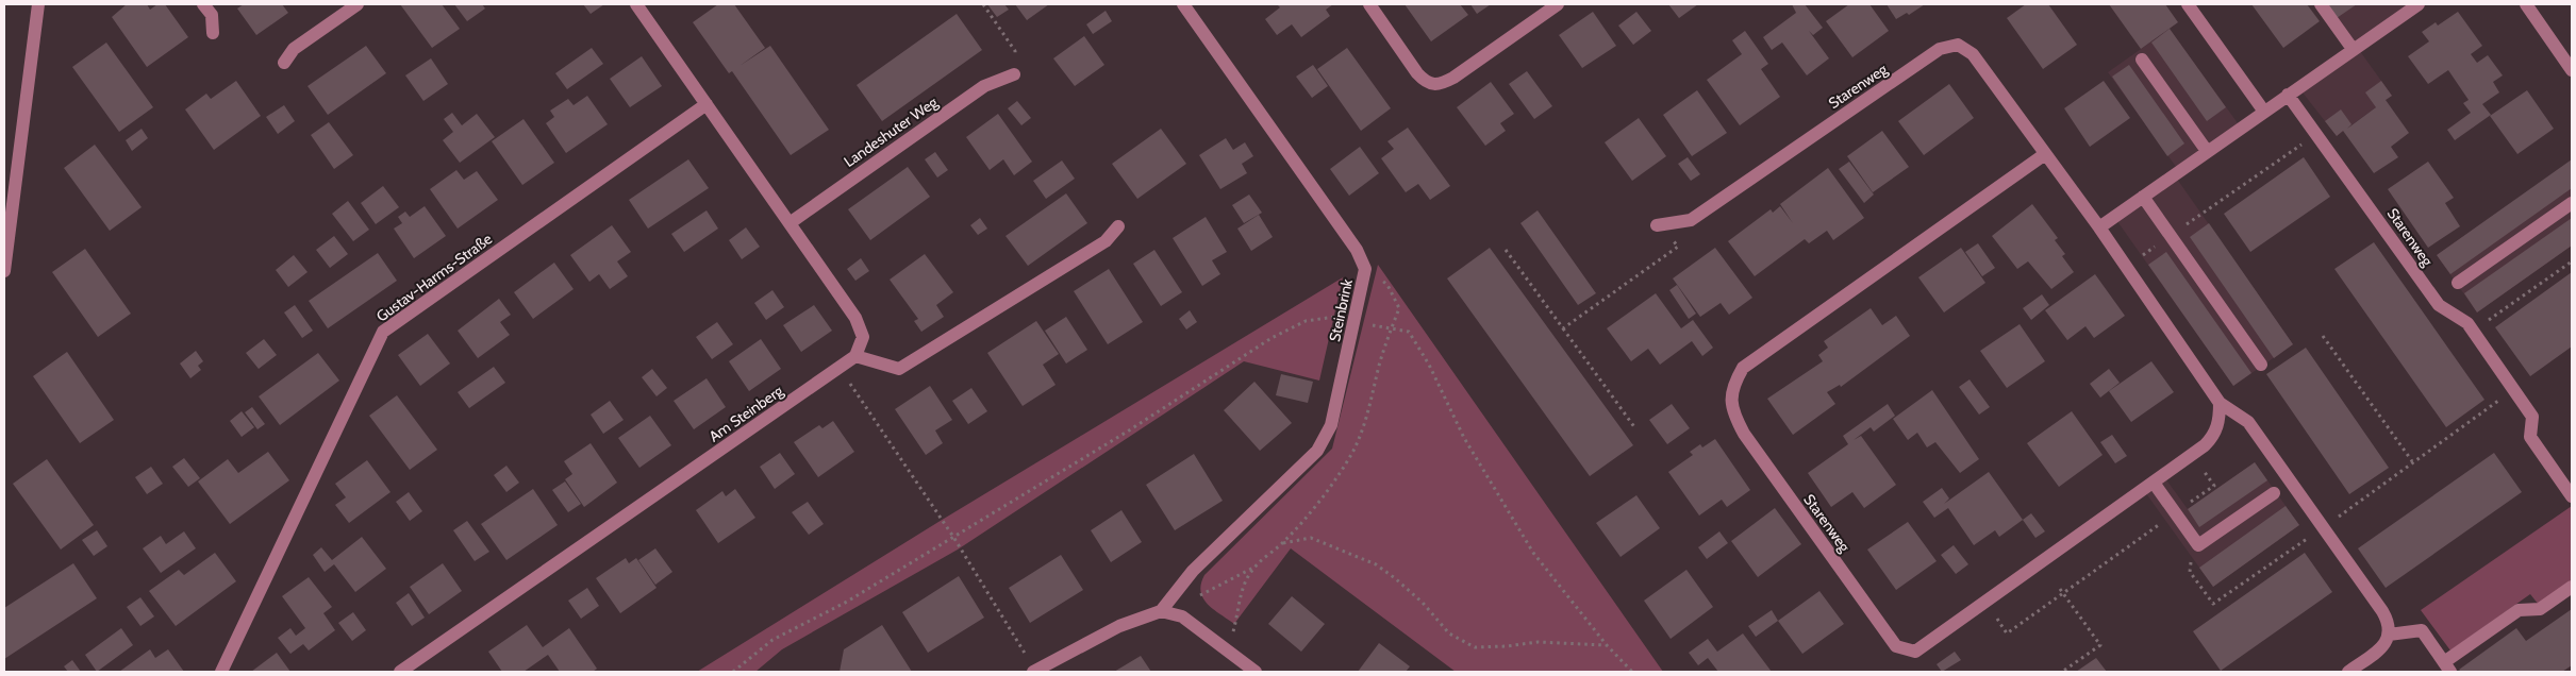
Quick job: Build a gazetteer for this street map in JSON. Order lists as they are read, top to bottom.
{
  "streets": {
    "street": [
      "Starenweg",
      "Landeshuter Weg",
      "Gustav-Harms-Straße",
      "Steinbrink",
      "Am Steinberg"
    ]
  }
}
